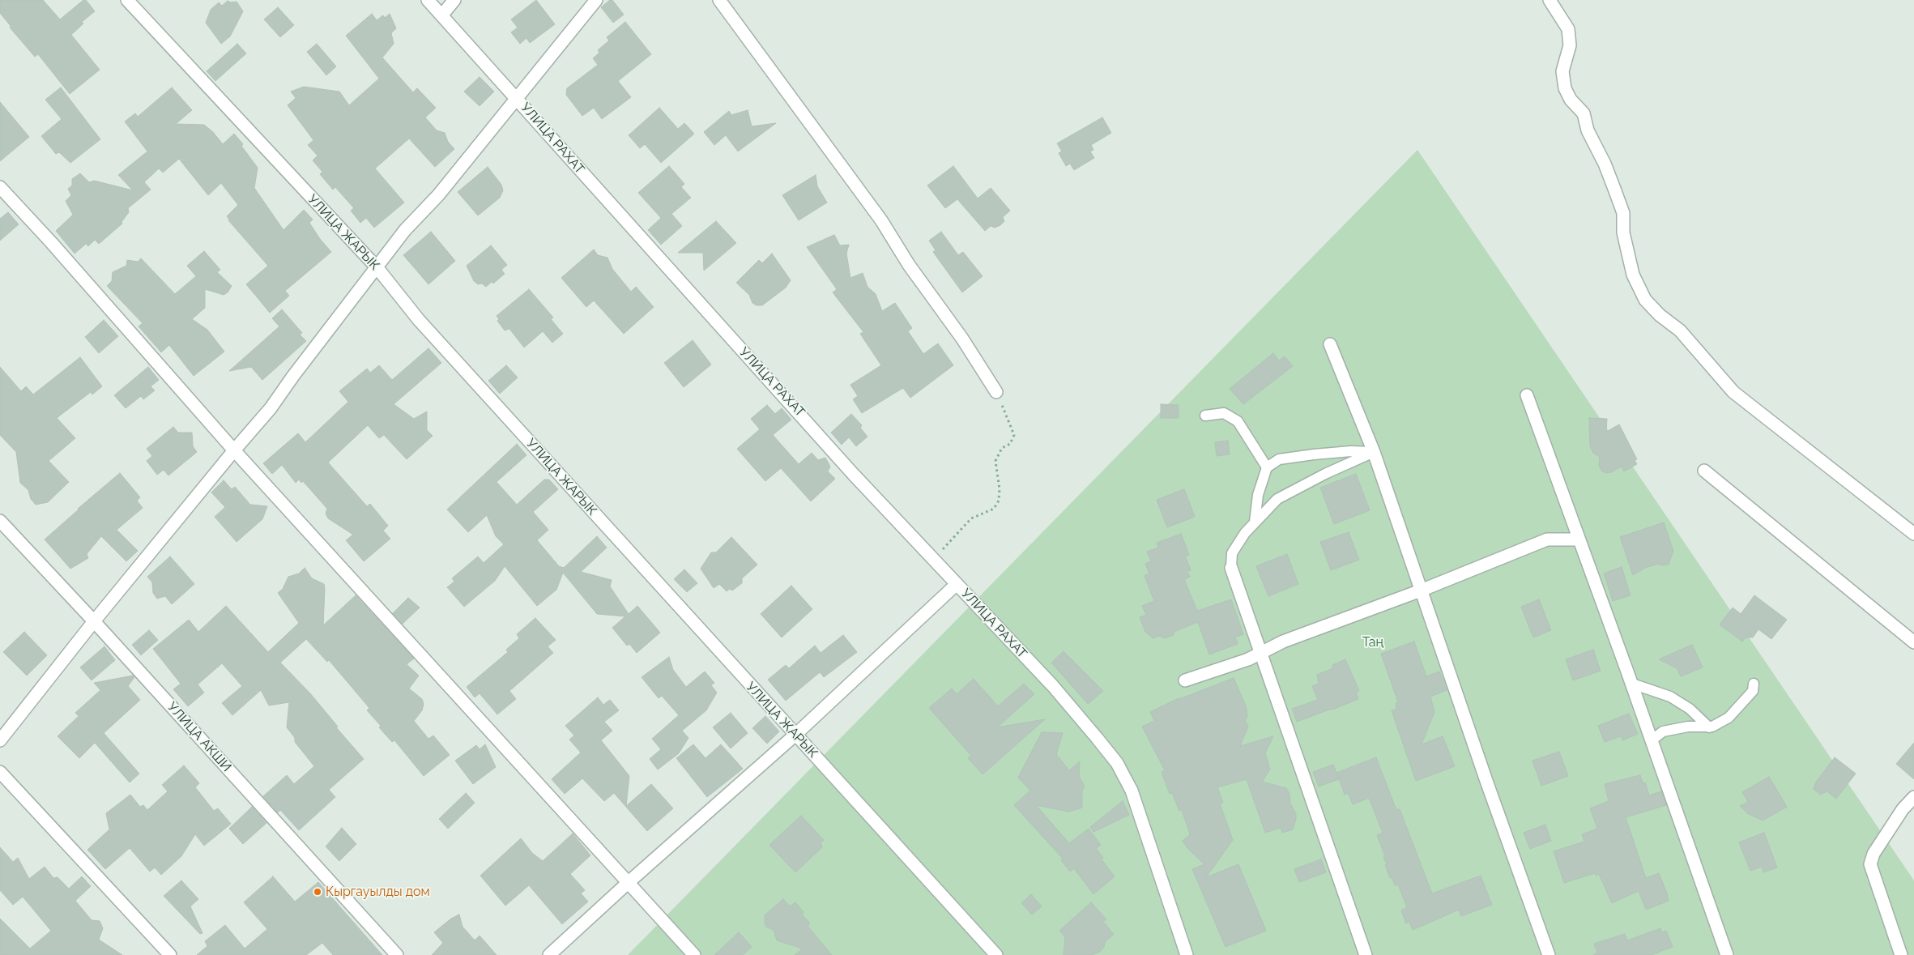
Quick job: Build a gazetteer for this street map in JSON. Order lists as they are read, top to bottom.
{
  "streets": {
    "street": ["УЛИЦА РАХАТ", "УЛИЦА ЖАРЫК", "УЛИЦА АКШИ"]
  },
  "parks": ["Таң"],
  "places": ["Кыргауылды дом"]
}
